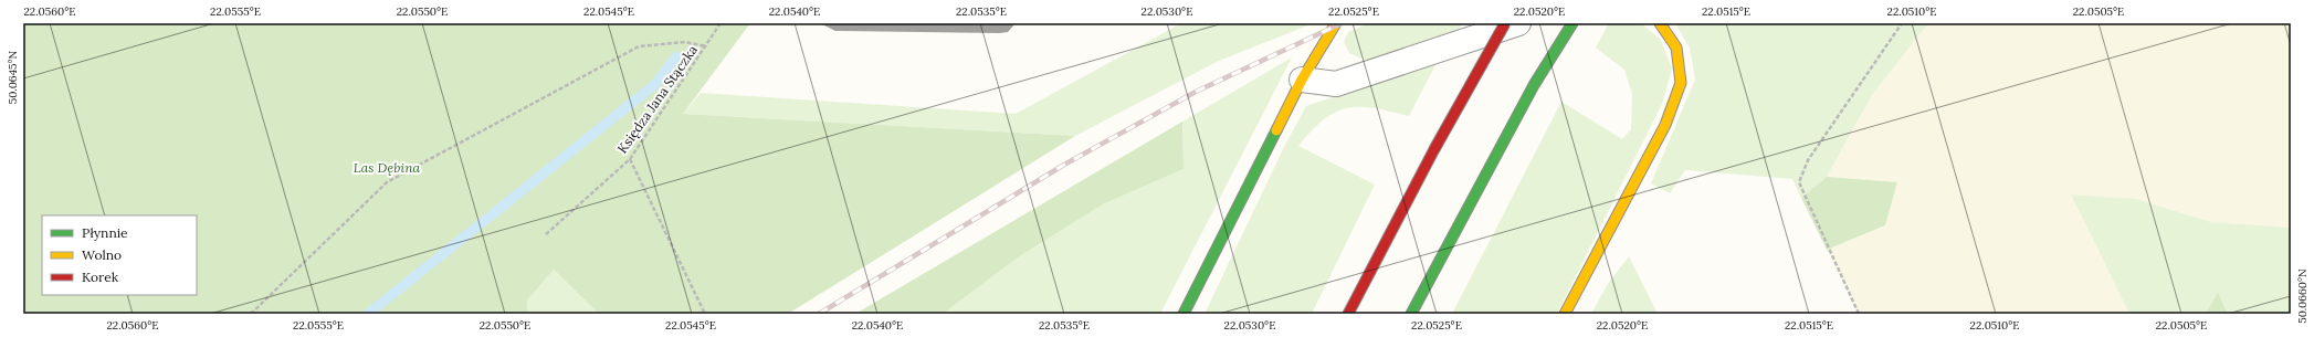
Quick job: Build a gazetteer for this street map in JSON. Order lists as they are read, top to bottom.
{
  "streets": {
    "path": ["Księdza Jana Stączka"]
  },
  "parks": ["Las Dębina"],
  "legend": ["Płynnie", "Wolno", "Korek"],
  "coordinates": [
    "22.0560°E",
    "22.0555°E",
    "22.0550°E",
    "22.0545°E",
    "22.0540°E",
    "22.0535°E",
    "22.0530°E",
    "22.0525°E",
    "22.0520°E",
    "22.0515°E",
    "22.0510°E",
    "22.0505°E",
    "50.0645°N",
    "50.0660°N"
  ]
}
